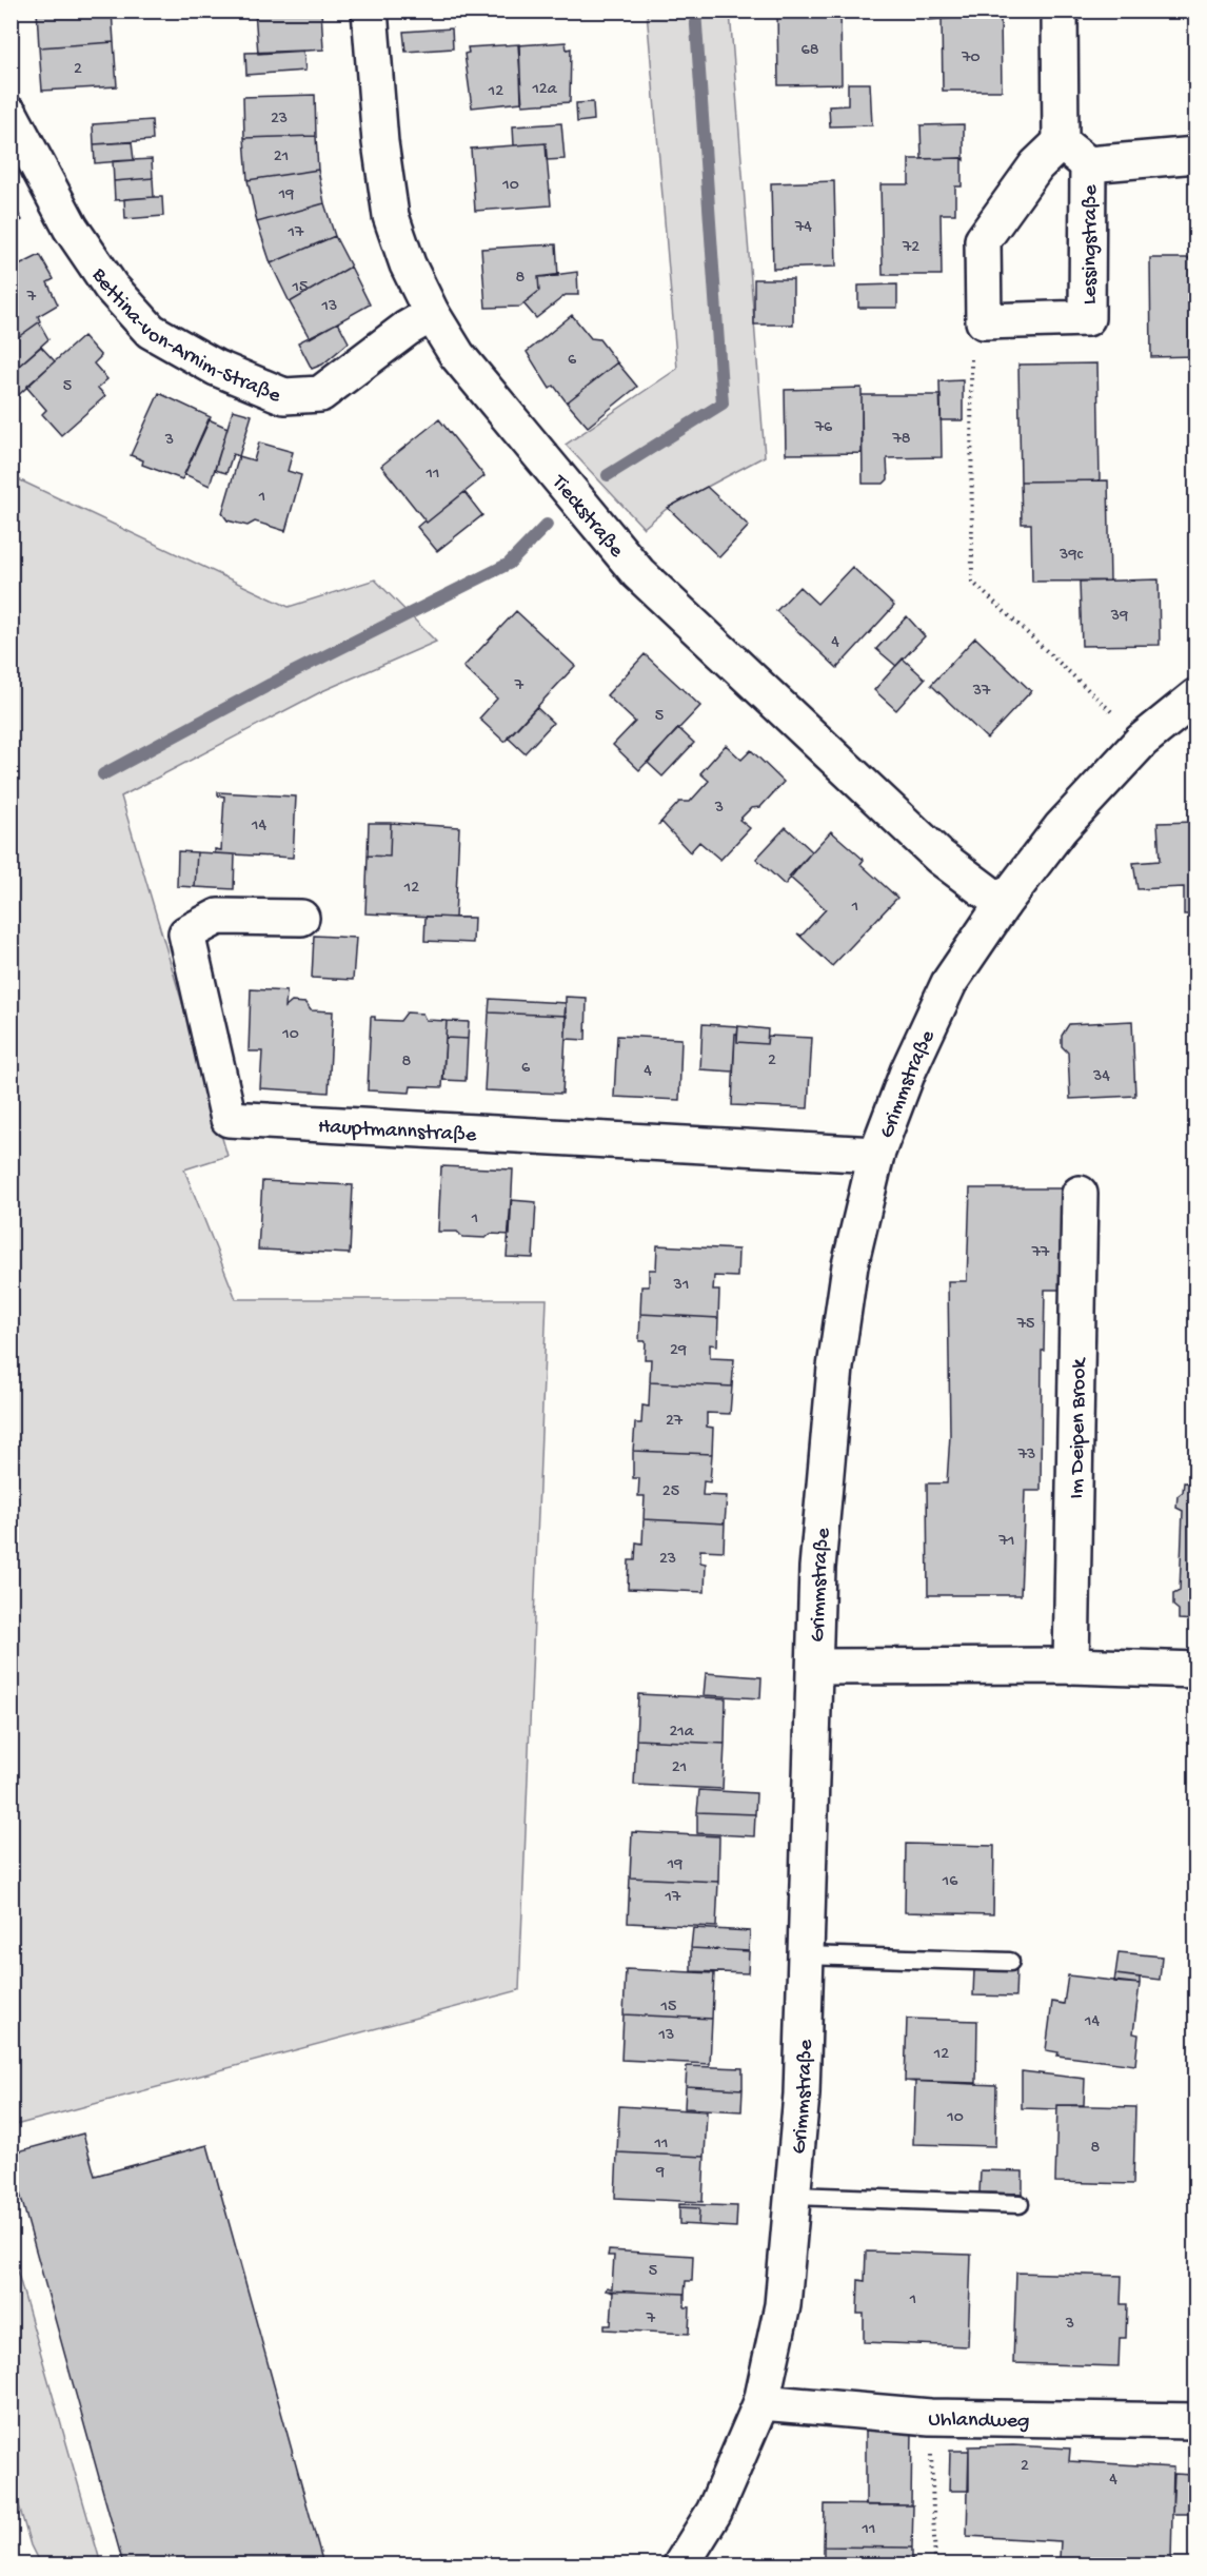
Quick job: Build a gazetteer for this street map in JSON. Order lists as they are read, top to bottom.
{
  "streets": {
    "street": [
      "Lessingstraße",
      "Bettina-von-Arnim-Straße",
      "Tieckstraße",
      "Grimmstraße",
      "Hauptmannstraße",
      "Im Deipen Brook",
      "Uhlandweg"
    ]
  },
  "crossings": [
    ["Bettina-von-Arnim-Straße", "Tieckstraße"],
    ["Tieckstraße", "Grimmstraße"],
    ["Grimmstraße", "Hauptmannstraße"],
    ["Grimmstraße", "Uhlandweg"]
  ],
  "house_numbers": [
    "68",
    "70",
    "2",
    "12a",
    "12",
    "23",
    "21",
    "10",
    "19",
    "74",
    "17",
    "72",
    "8",
    "15",
    "7",
    "13",
    "6",
    "5",
    "76",
    "78",
    "3",
    "11",
    "1",
    "39c",
    "39",
    "4",
    "7",
    "37",
    "5",
    "3",
    "14",
    "12",
    "1",
    "10",
    "2",
    "8",
    "6",
    "4",
    "34",
    "1",
    "77",
    "31",
    "75",
    "29",
    "27",
    "73",
    "25",
    "71",
    "23",
    "21a",
    "21",
    "19",
    "16",
    "17",
    "15",
    "14",
    "13",
    "12",
    "10",
    "11",
    "8",
    "9",
    "5",
    "1",
    "7",
    "3",
    "2",
    "4",
    "11"
  ]
}
